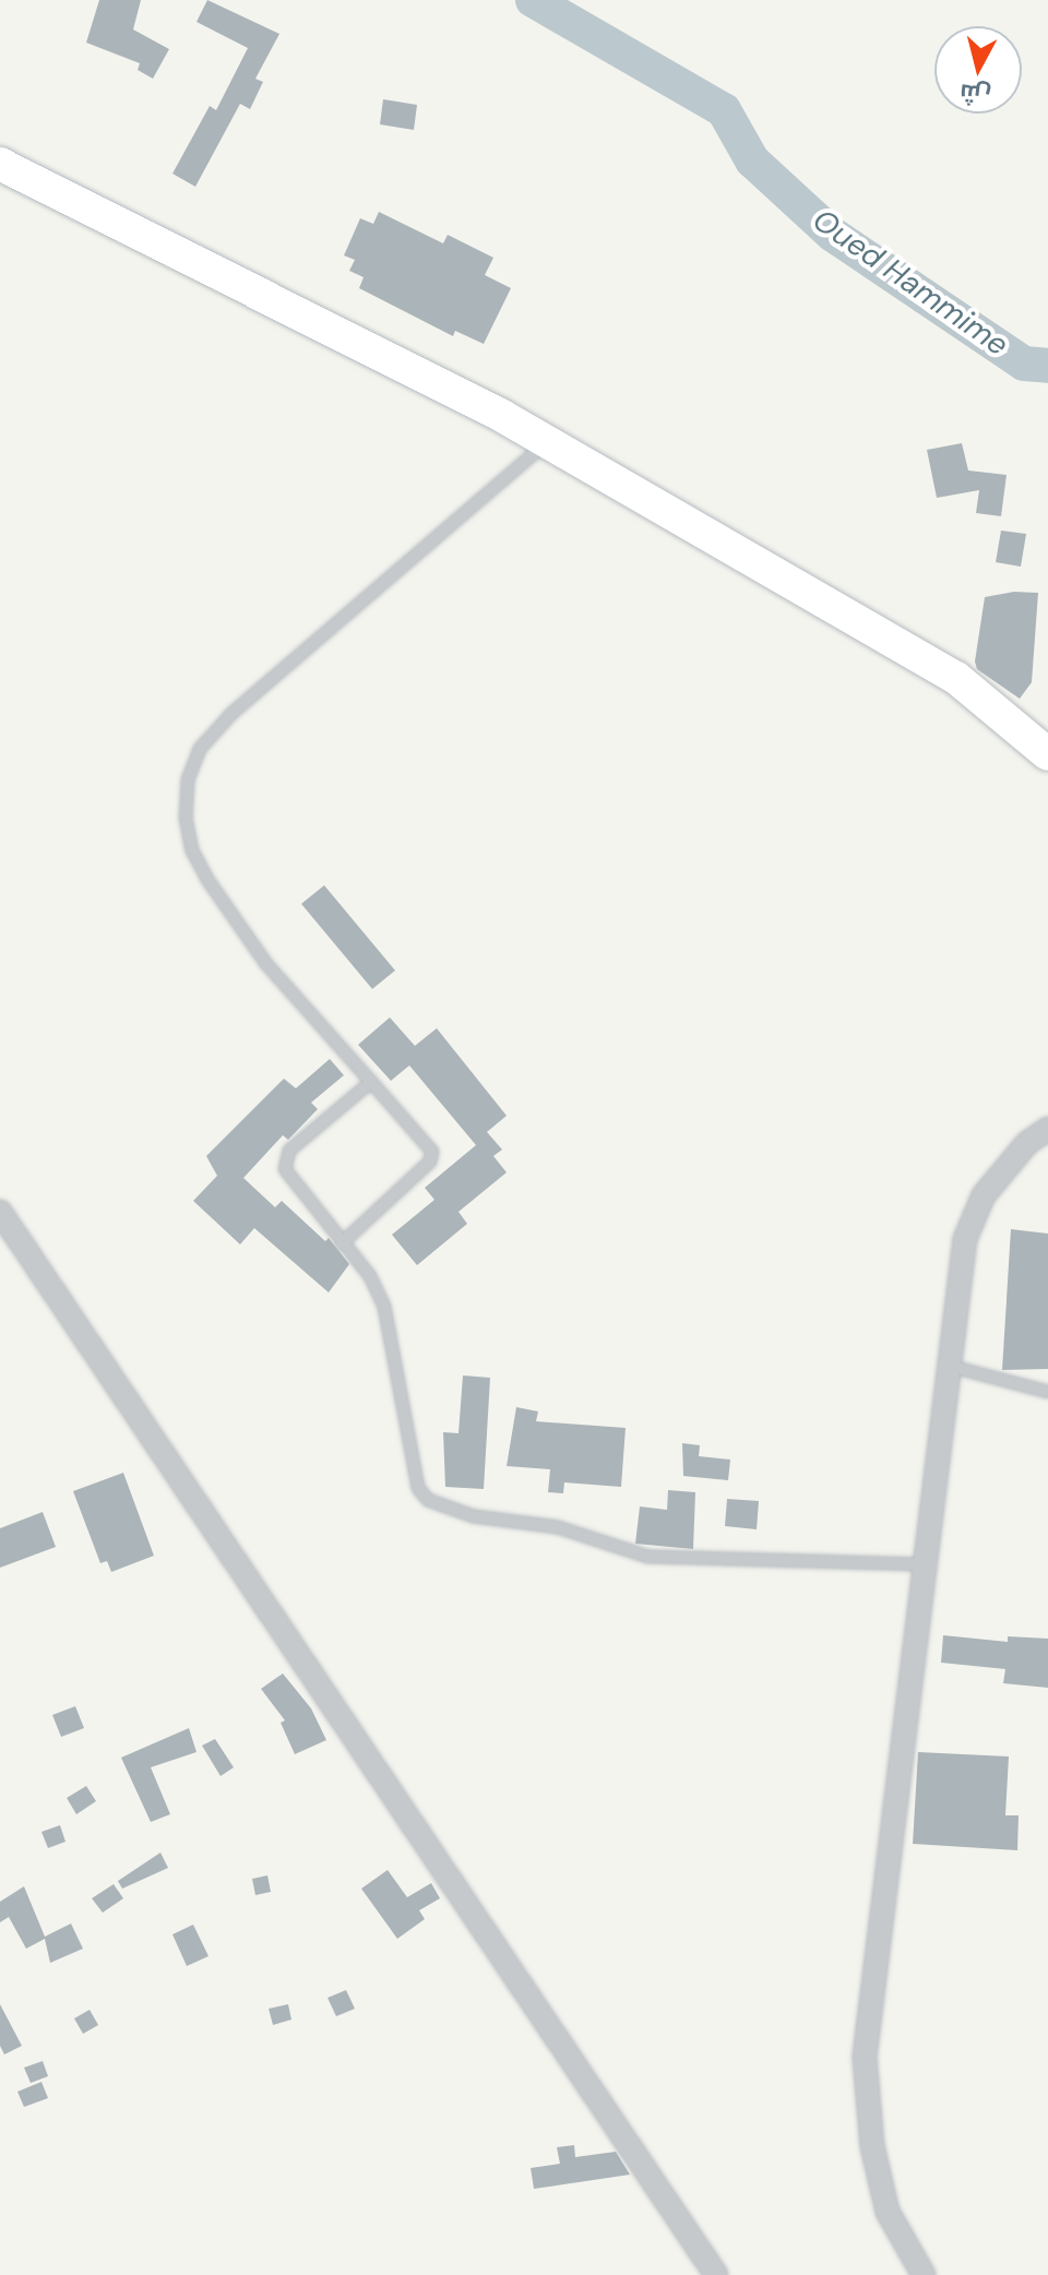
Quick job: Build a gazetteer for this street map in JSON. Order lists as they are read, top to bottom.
{
  "water": ["Oued Hammime"],
  "north": "bottom"
}
